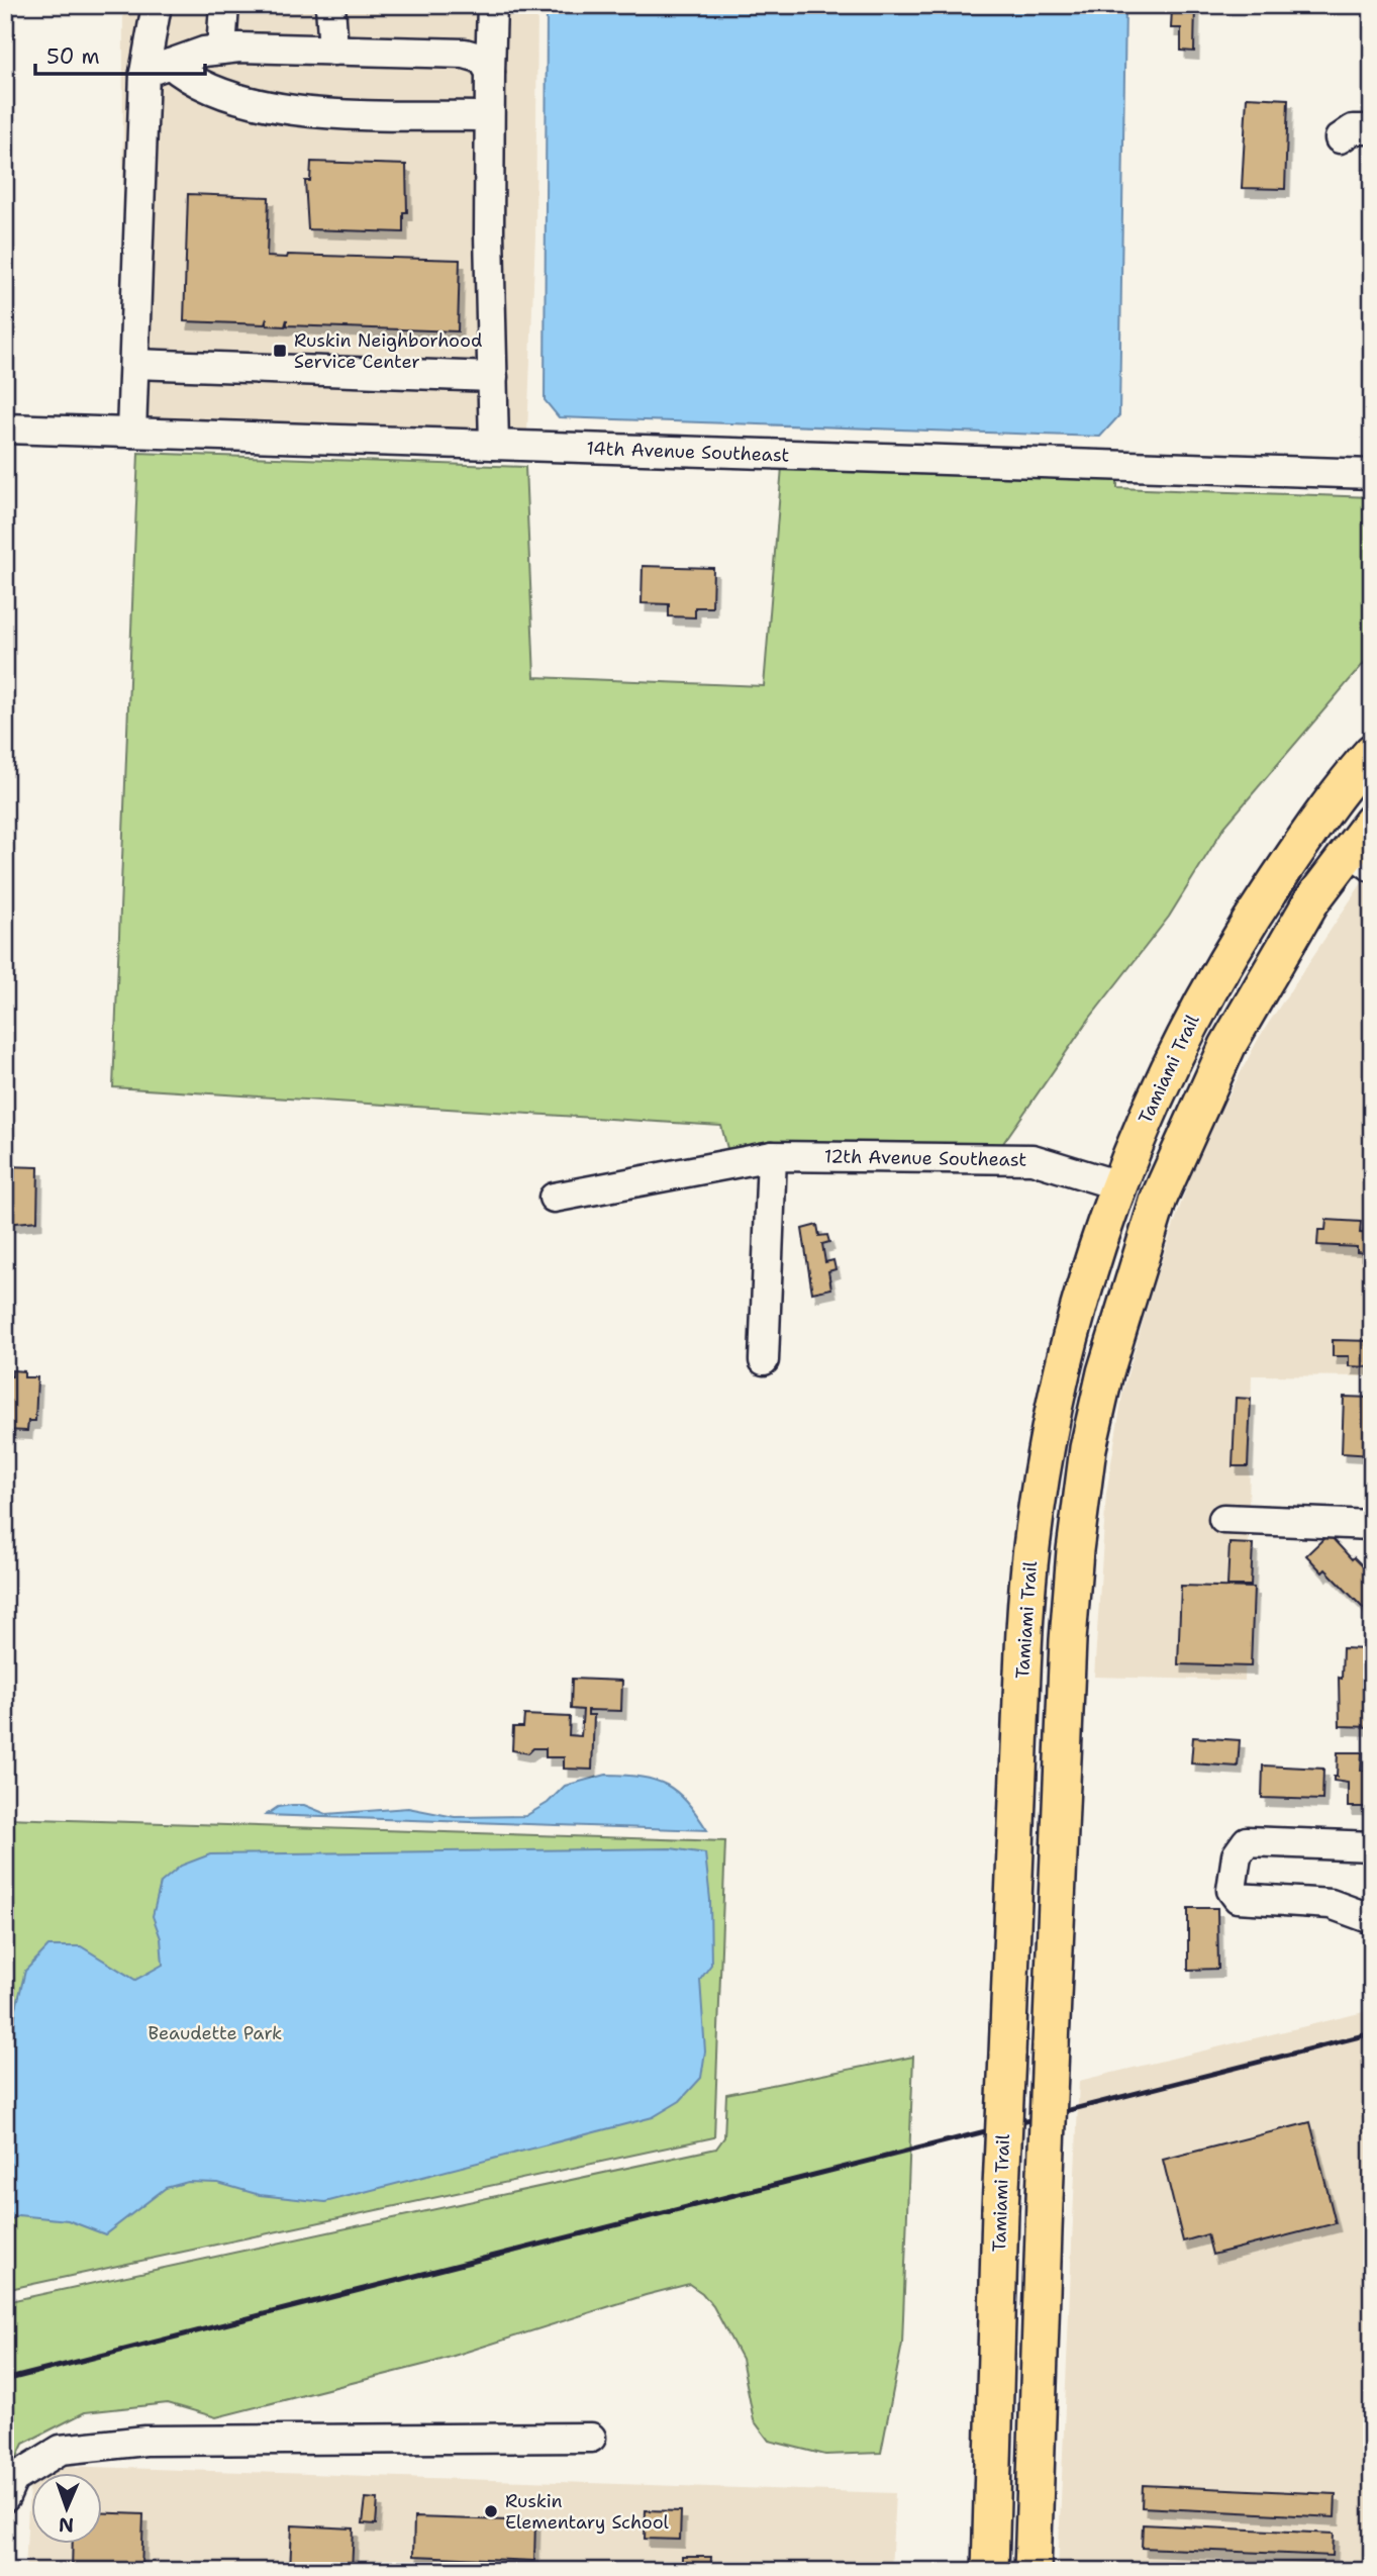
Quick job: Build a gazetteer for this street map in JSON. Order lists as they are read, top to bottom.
{
  "streets": {
    "main road": ["Tamiami Trail"],
    "street": ["14th Avenue Southeast", "12th Avenue Southeast"]
  },
  "crossings": [
    ["Tamiami Trail", "12th Avenue Southeast"]
  ],
  "parks": ["Beaudette Park"],
  "places": {
    "transit": ["Ruskin Neighborhood Service Center"],
    "other": ["Ruskin Elementary School"]
  },
  "scale_bar": "50 m",
  "north": "bottom"
}
